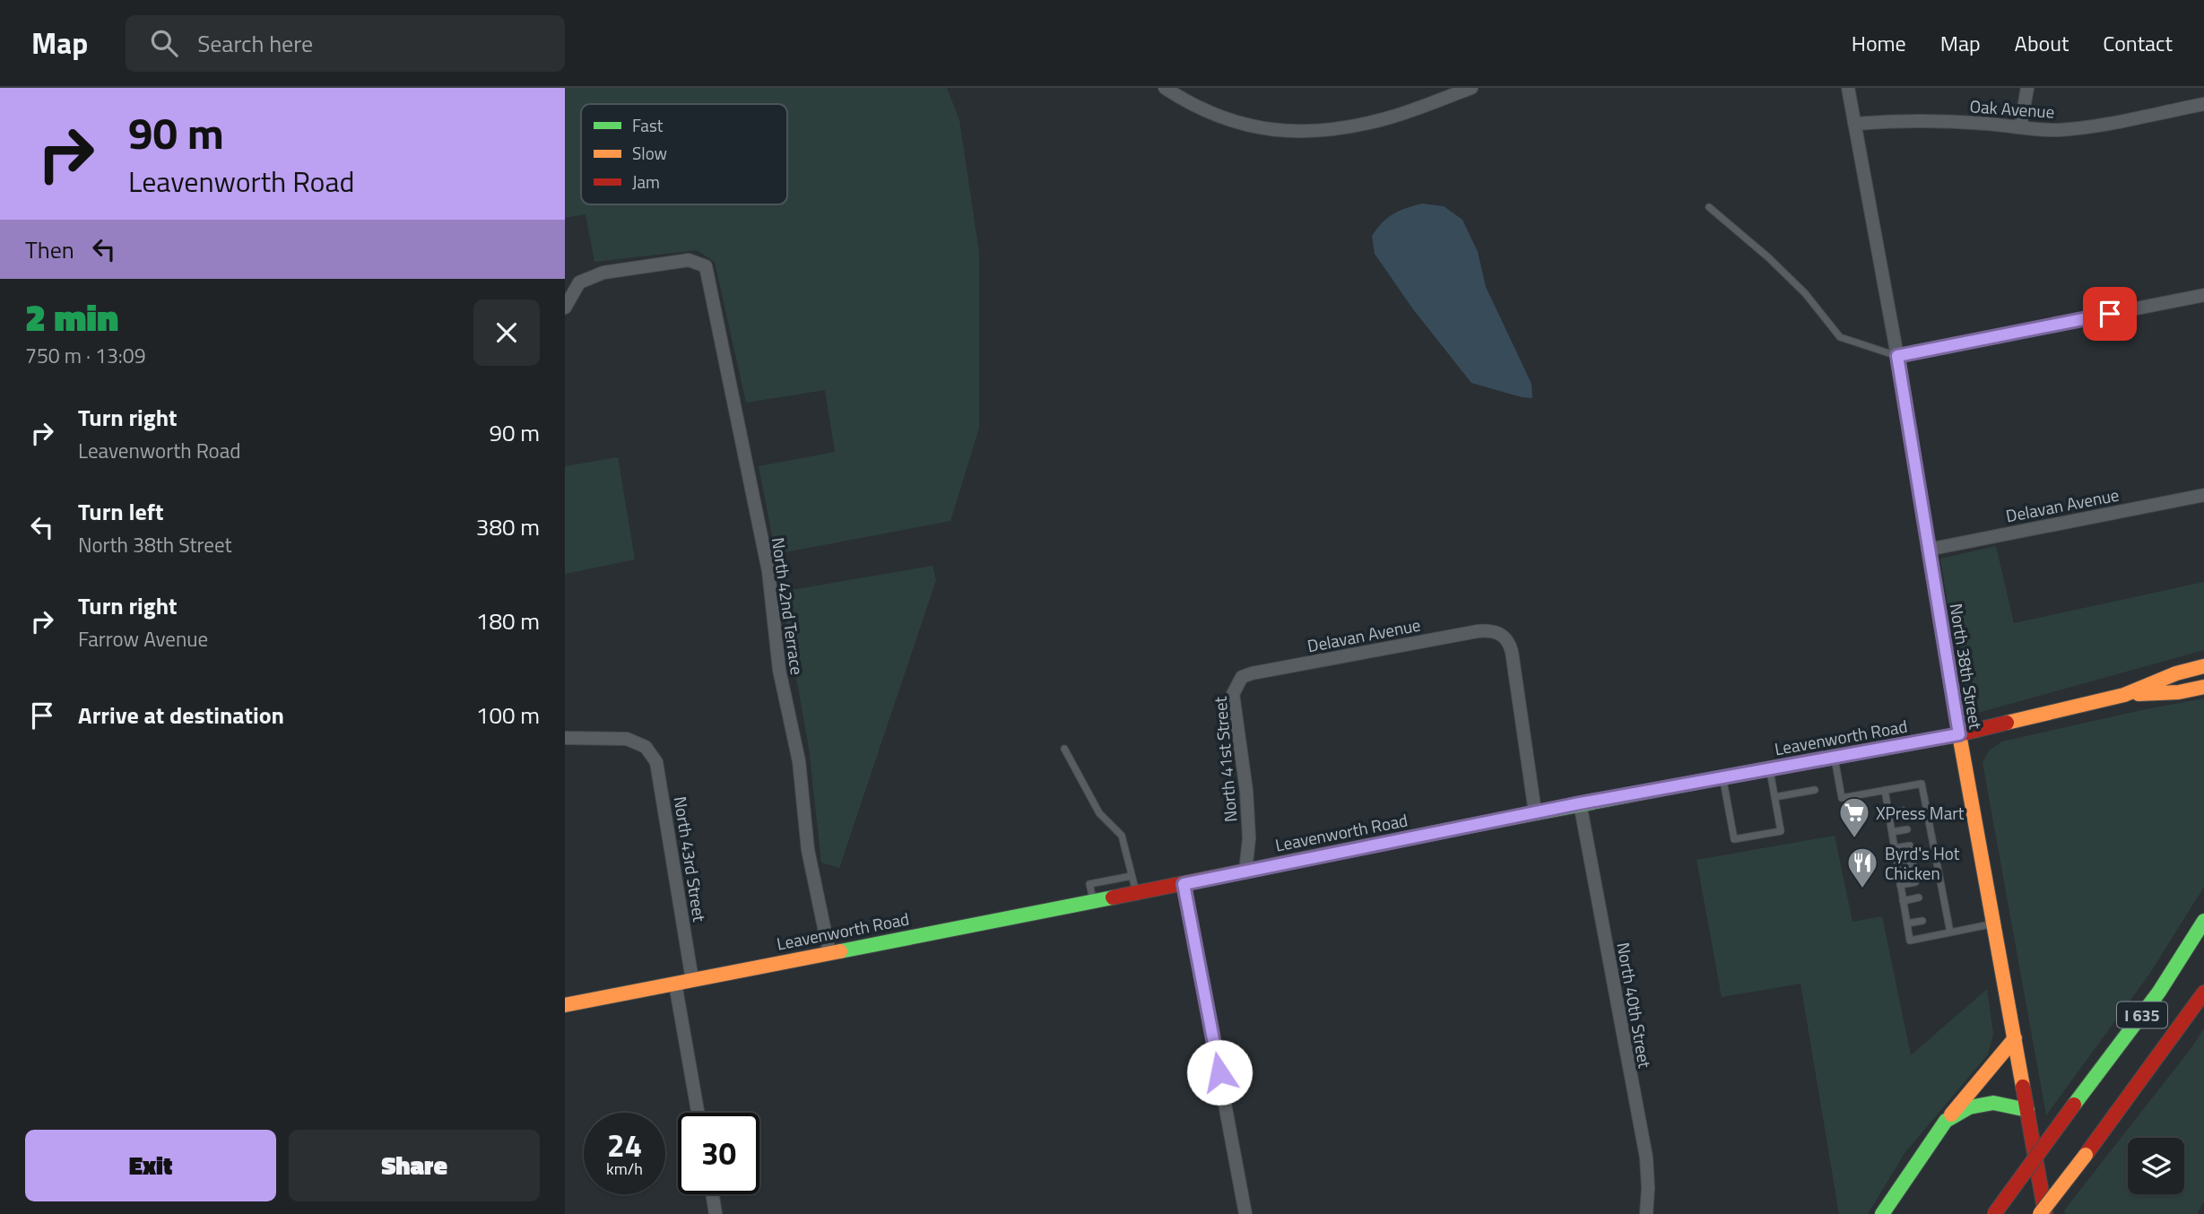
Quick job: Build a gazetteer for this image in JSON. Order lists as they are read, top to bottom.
{
  "streets": {
    "main road": ["North 38th Street", "Leavenworth Road", "I 635"],
    "street": [
      "Oak Avenue",
      "Delavan Avenue",
      "North 42nd Terrace",
      "North 41st Street",
      "North 43rd Street",
      "North 40th Street"
    ]
  },
  "crossings": [
    ["Oak Avenue", "North 38th Street"],
    ["Delavan Avenue", "North 38th Street"],
    ["Delavan Avenue", "Leavenworth Road"],
    ["Delavan Avenue", "North 41st Street"],
    ["North 42nd Terrace", "Leavenworth Road"],
    ["North 38th Street", "Leavenworth Road"],
    ["Leavenworth Road", "North 41st Street"],
    ["Leavenworth Road", "North 43rd Street"],
    ["Leavenworth Road", "North 40th Street"]
  ],
  "places": {
    "supermarket": ["XPress Mart"],
    "restaurant": ["Byrd's Hot Chicken"]
  },
  "legend": ["Fast", "Slow", "Jam"],
  "page": {
    "header": "Map",
    "search": "Search here",
    "nav": [
      "Home",
      "Map",
      "About",
      "Contact"
    ],
    "turn": ["90 m", "Leavenworth Road"],
    "then": "Then",
    "heading": ["2 min", "750 m · 13:09"],
    "list": [
      {
        "name": "Turn right",
        "note": "Leavenworth Road",
        "value": "90 m"
      },
      {
        "name": "Turn left",
        "note": "North 38th Street",
        "value": "380 m"
      },
      {
        "name": "Turn right",
        "note": "Farrow Avenue",
        "value": "180 m"
      },
      {
        "name": "Arrive at destination",
        "value": "100 m"
      }
    ],
    "speed": "24 km/h",
    "limit": "30",
    "buttons": ["Exit", "Share"]
  }
}
